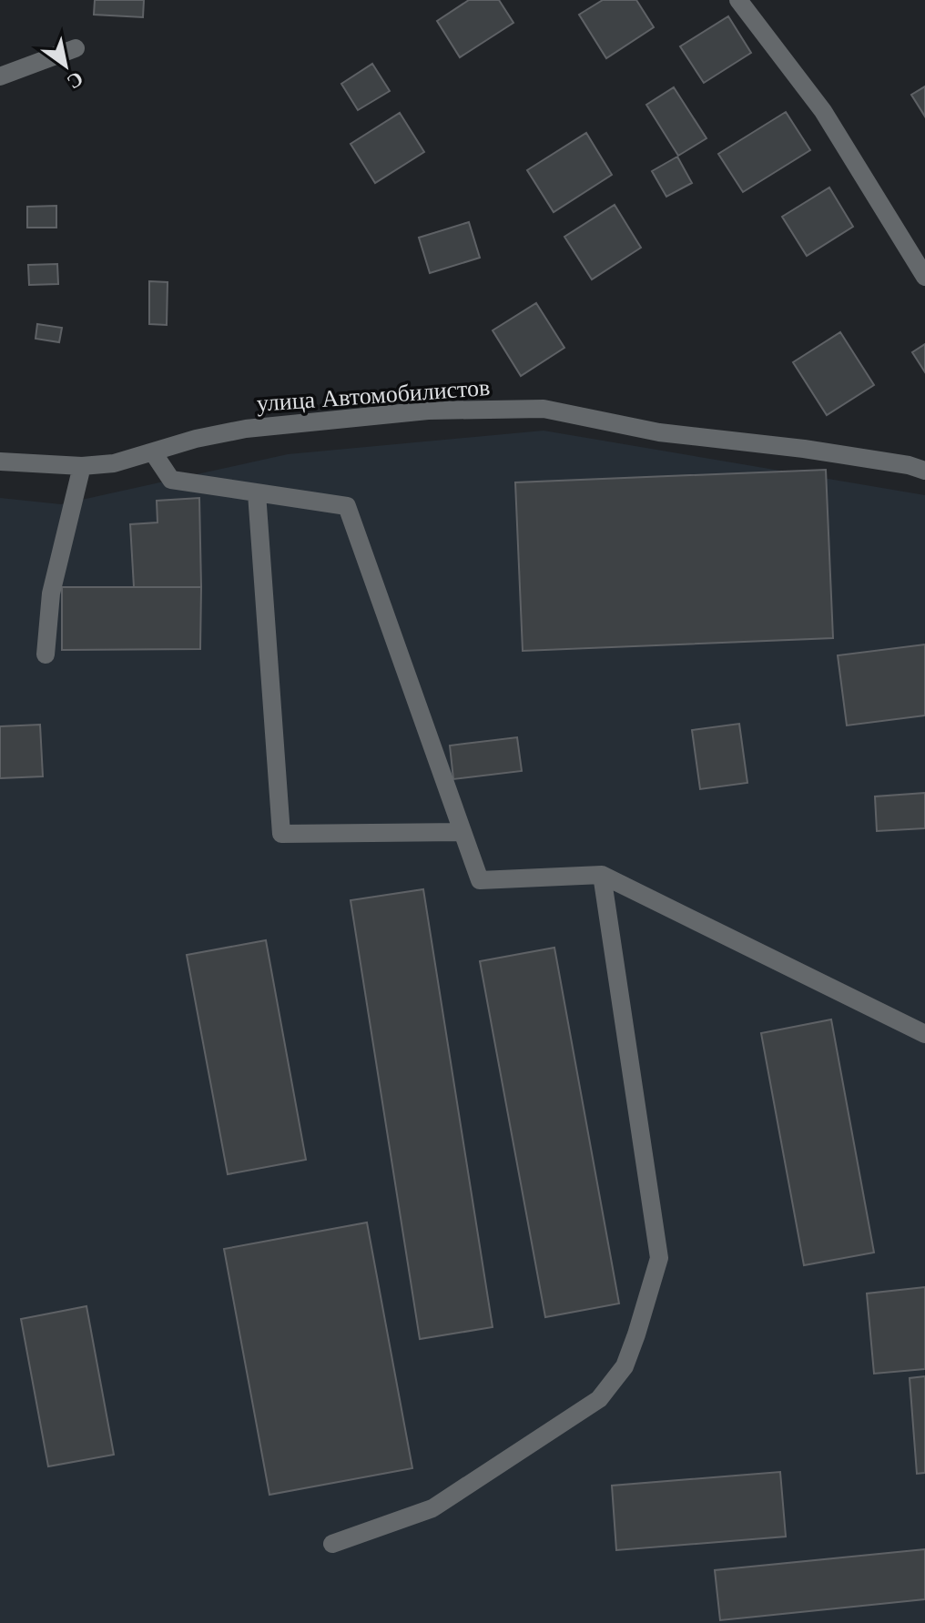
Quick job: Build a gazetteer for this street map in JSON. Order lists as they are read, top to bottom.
{
  "streets": {
    "street": ["улица Автомобилистов"]
  },
  "north": "bottom right"
}
